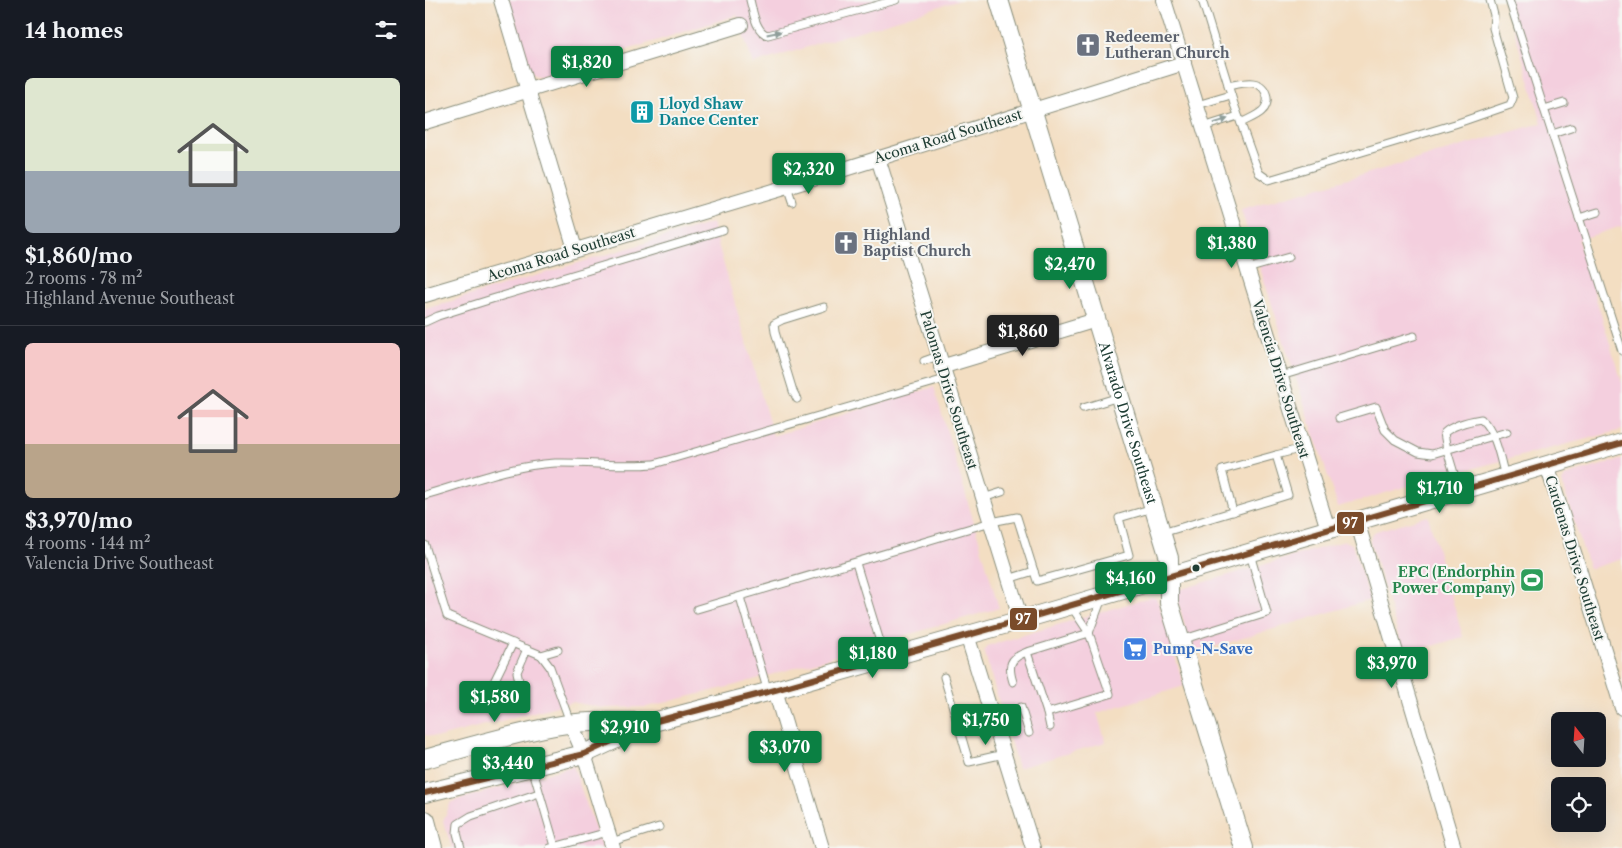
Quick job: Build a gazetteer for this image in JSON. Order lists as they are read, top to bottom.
{
  "streets": {
    "street": [
      "Acoma Road Southeast",
      "Valencia Drive Southeast",
      "Palomas Drive Southeast",
      "Alvarado Drive Southeast",
      "Cardenas Drive Southeast"
    ]
  },
  "crossings": [
    ["Acoma Road Southeast", "Valencia Drive Southeast"],
    ["Acoma Road Southeast", "Palomas Drive Southeast"],
    ["Acoma Road Southeast", "Alvarado Drive Southeast"]
  ],
  "places": {
    "church": ["Redeemer Lutheran Church", "Highland Baptist Church"],
    "building": ["Lloyd Shaw Dance Center"],
    "sports": ["EPC (Endorphin Power Company)"],
    "supermarket": ["Pump-N-Save"]
  },
  "lines": ["transit line 97"],
  "north": "top",
  "page": {
    "heading": "14 homes",
    "price": [
      "$1,820",
      "$2,320",
      "$1,380",
      "$2,470",
      "$1,860",
      "$1,710",
      "$4,160",
      "$1,180",
      "$3,970",
      "$1,580",
      "$1,750",
      "$2,910",
      "$3,070",
      "$3,440"
    ],
    "list": [
      {
        "name": "$1,860/mo",
        "note": "2 rooms · 78 m² · Highland Avenue Southeast"
      },
      {
        "name": "$3,970/mo",
        "note": "4 rooms · 144 m² · Valencia Drive Southeast"
      }
    ]
  }
}
